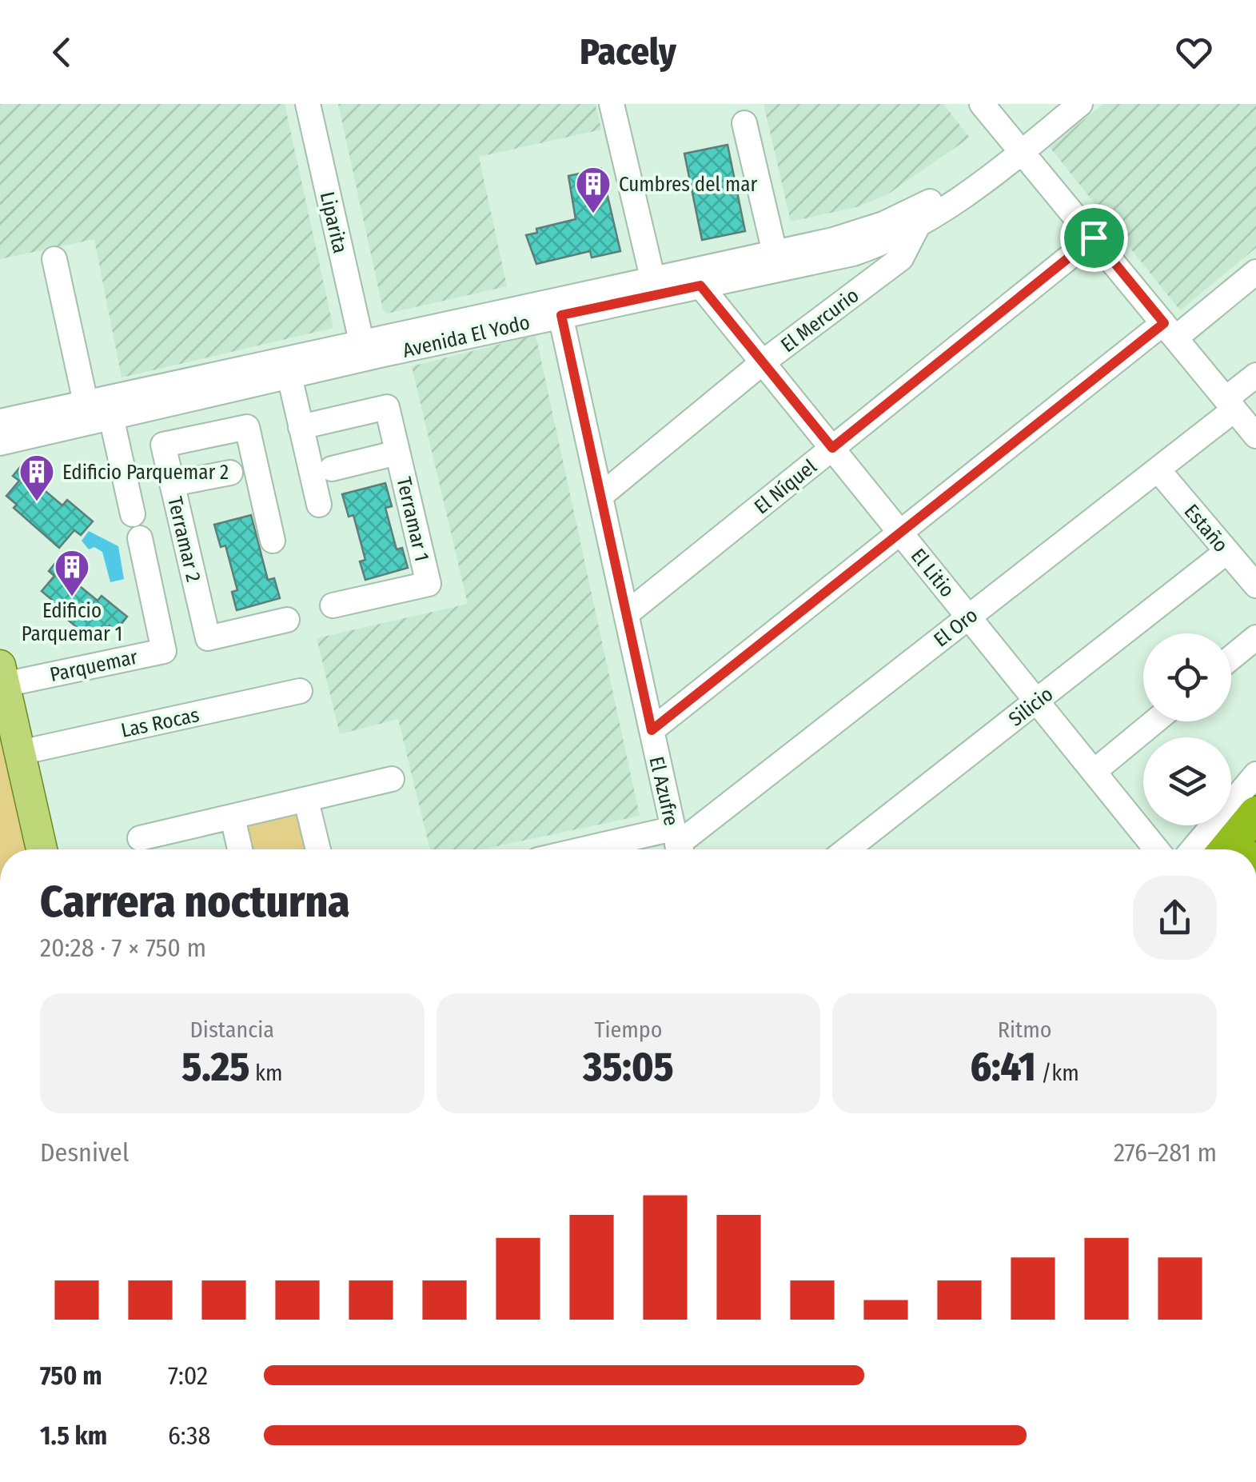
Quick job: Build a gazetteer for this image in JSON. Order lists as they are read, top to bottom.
{
  "streets": {
    "street": [
      "Liparita",
      "El Mercurio",
      "Avenida El Yodo",
      "El Níquel",
      "Terramar 1",
      "Estaño",
      "Terramar 2",
      "El Litio",
      "El Oro",
      "Parquemar",
      "Silicio",
      "Las Rocas",
      "El Azufre"
    ]
  },
  "crossings": [
    ["Liparita", "Avenida El Yodo"],
    ["El Mercurio", "Avenida El Yodo"],
    ["El Mercurio", "El Litio"],
    ["El Mercurio", "El Azufre"],
    ["Avenida El Yodo", "El Litio"],
    ["Avenida El Yodo", "El Azufre"],
    ["El Níquel", "El Litio"],
    ["El Níquel", "El Azufre"],
    ["Estaño", "El Oro"],
    ["Estaño", "Silicio"],
    ["El Litio", "El Oro"],
    ["El Litio", "Silicio"],
    ["El Oro", "El Azufre"]
  ],
  "places": {
    "building": ["Cumbres del mar", "Edificio Parquemar 2", "Edificio Parquemar 1"]
  },
  "page": {
    "header": "Pacely",
    "heading": ["Carrera nocturna", "20:28 · 7 × 750 m"],
    "stats": [
      ["Distancia", "5.25 km"],
      ["Tiempo", "35:05"],
      ["Ritmo", "6:41 /km"]
    ],
    "chart": ["Desnivel", "276–281 m"],
    "list": [
      {
        "name": "750 m",
        "note": "7:02"
      },
      {
        "name": "1.5 km",
        "note": "6:38"
      }
    ]
  }
}
